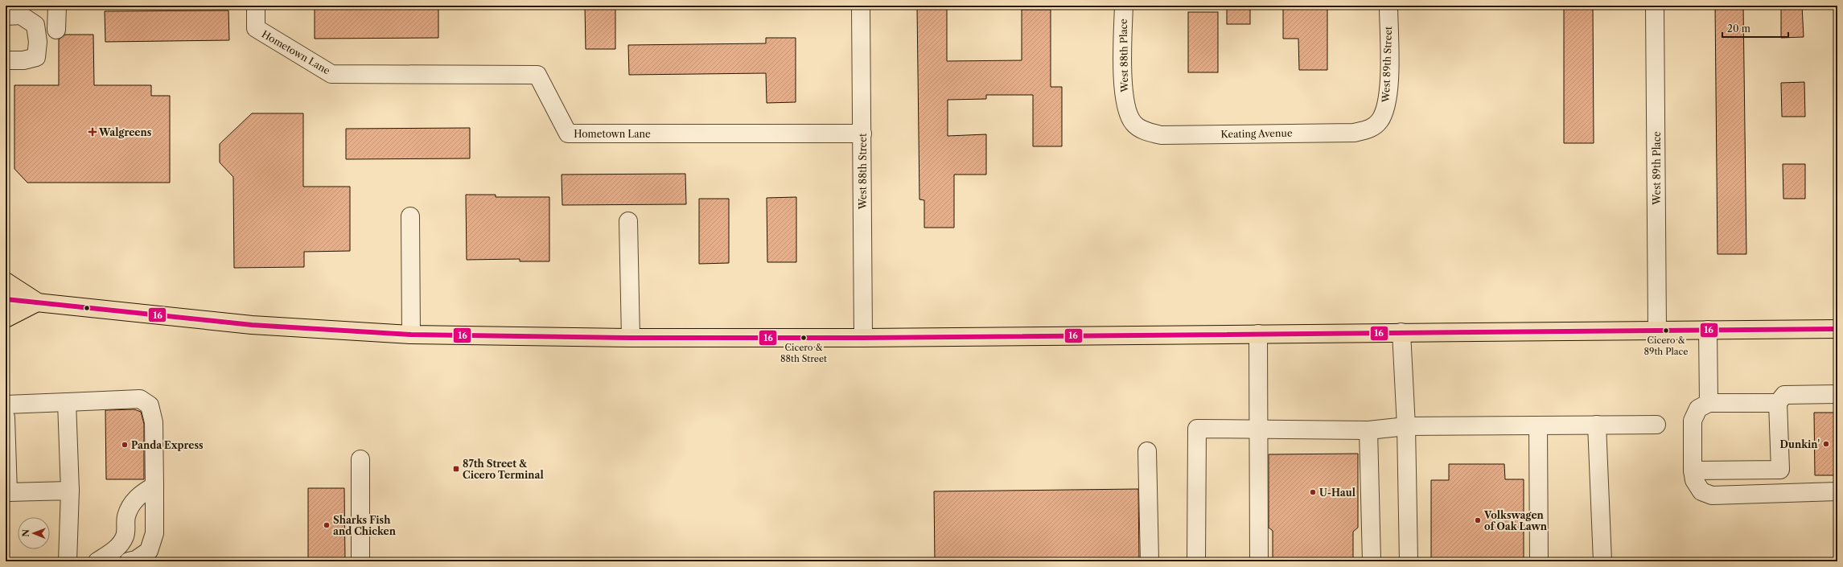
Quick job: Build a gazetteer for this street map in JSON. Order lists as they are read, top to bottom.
{
  "streets": {
    "street": [
      "Hometown Lane",
      "West 88th Place",
      "West 89th Street",
      "Keating Avenue",
      "West 89th Place",
      "West 88th Street"
    ]
  },
  "crossings": [
    ["Hometown Lane", "West 88th Street"],
    ["West 88th Place", "Keating Avenue"],
    ["West 89th Street", "Keating Avenue"]
  ],
  "places": {
    "health": ["Walgreens"],
    "other": [
      "Cicero & 89th Place",
      "Cicero & 88th Street",
      "Dunkin'",
      "Panda Express",
      "U-Haul",
      "Volkswagen of Oak Lawn",
      "Sharks Fish and Chicken"
    ],
    "transit": ["87th Street & Cicero Terminal"]
  },
  "lines": ["transit line 16"],
  "scale_bar": "20 m",
  "north": "left"
}
